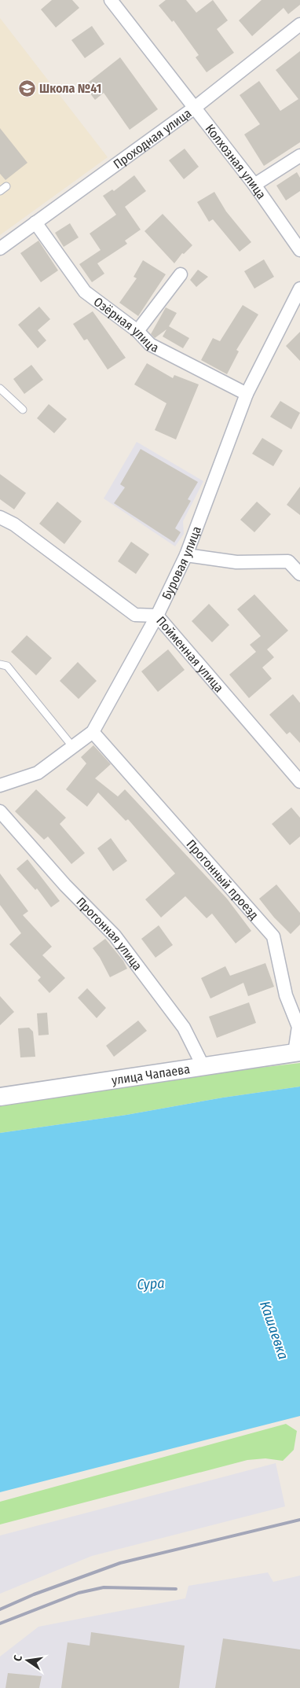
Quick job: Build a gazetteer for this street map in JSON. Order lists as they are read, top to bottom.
{
  "streets": {
    "street": [
      "Проходная улица",
      "Колхозная улица",
      "Озёрная улица",
      "Буровая улица",
      "Пойменная улица",
      "Прогонный проезд",
      "Прогонная улица",
      "улица Чапаева"
    ]
  },
  "crossings": [
    ["Проходная улица", "Колхозная улица"],
    ["Проходная улица", "Озёрная улица"],
    ["Озёрная улица", "Буровая улица"],
    ["Буровая улица", "Пойменная улица"],
    ["Буровая улица", "Прогонный проезд"],
    ["Прогонный проезд", "улица Чапаева"],
    ["Прогонная улица", "улица Чапаева"]
  ],
  "water": ["Сура", "Кашаевка"],
  "places": {
    "school or university": ["Школа №41"]
  },
  "north": "left"
}
